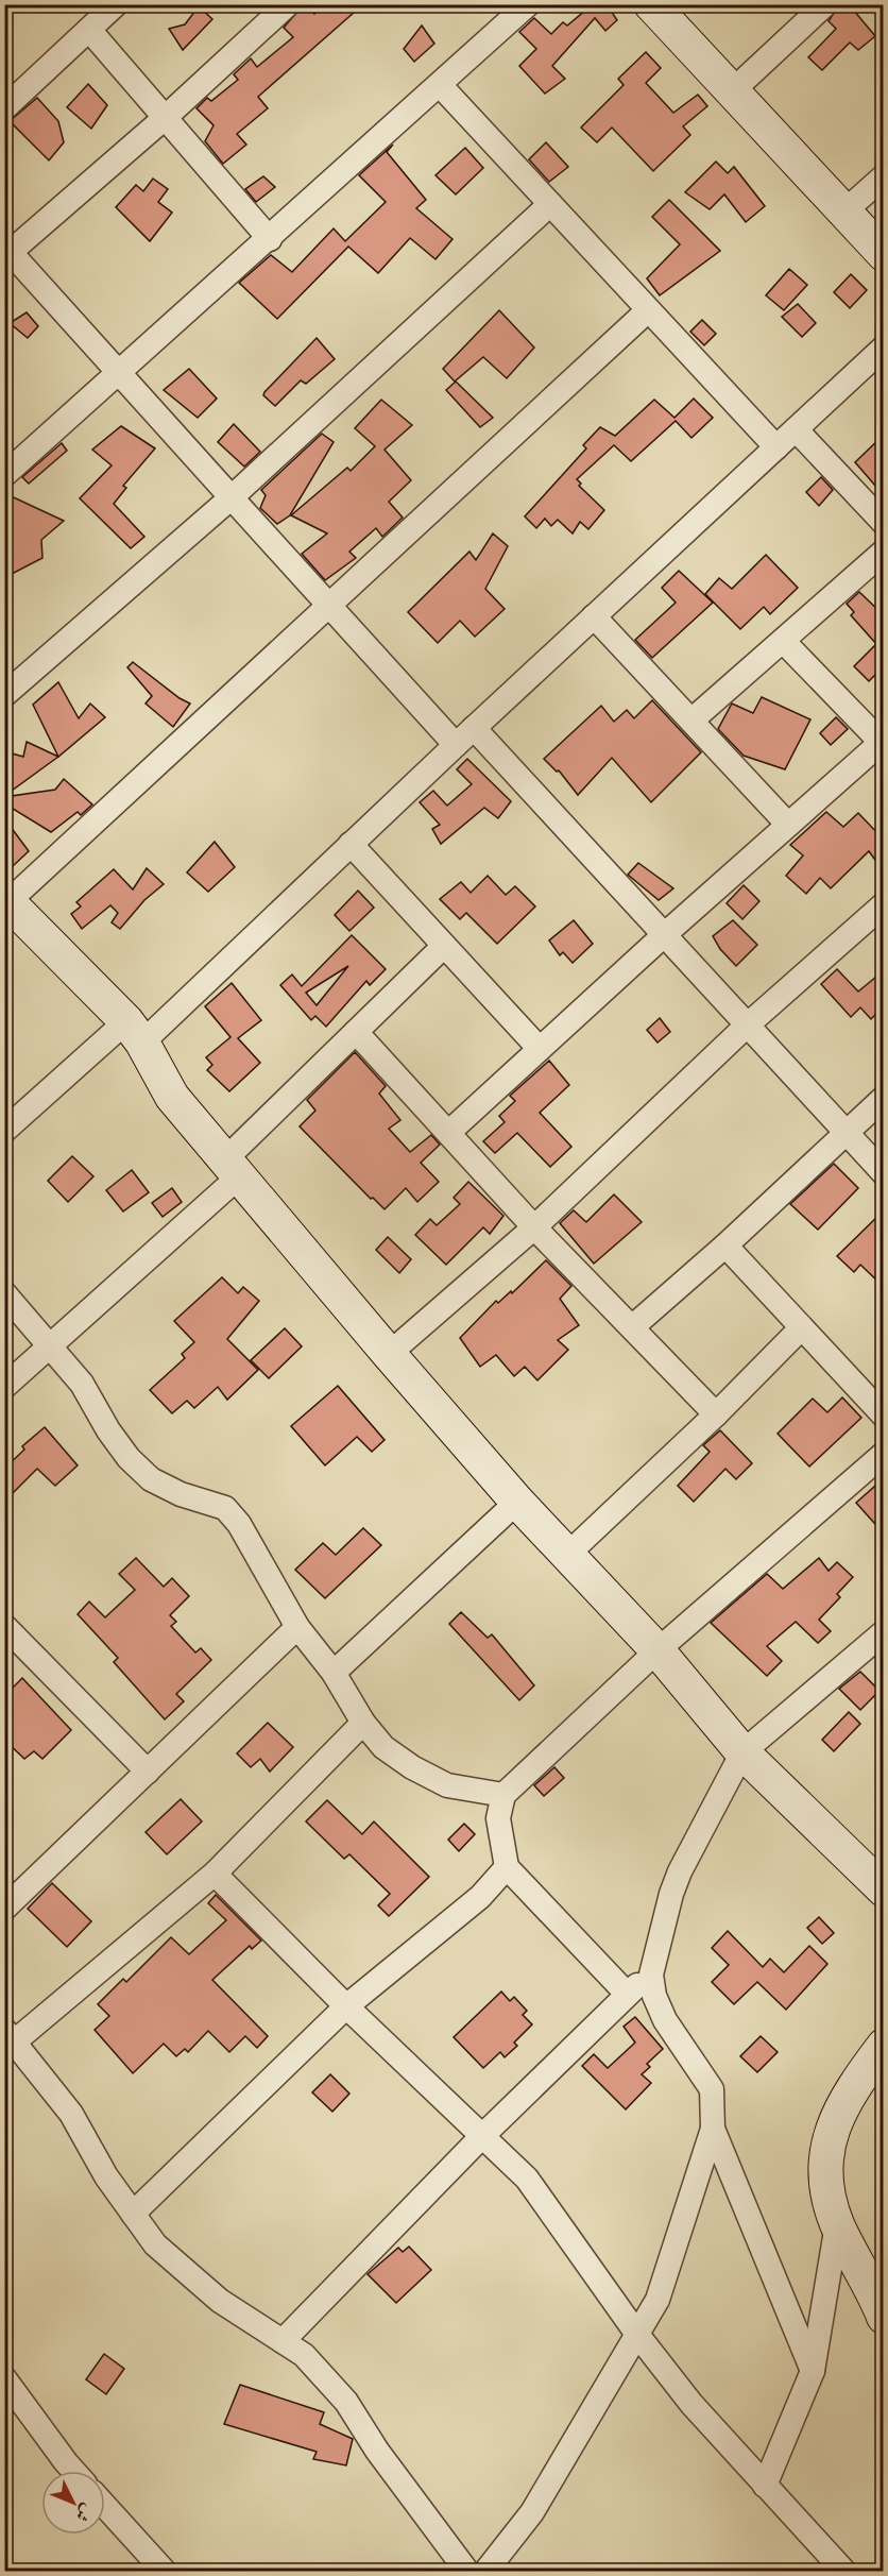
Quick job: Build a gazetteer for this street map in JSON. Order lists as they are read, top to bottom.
{
  "north": "bottom right"
}
